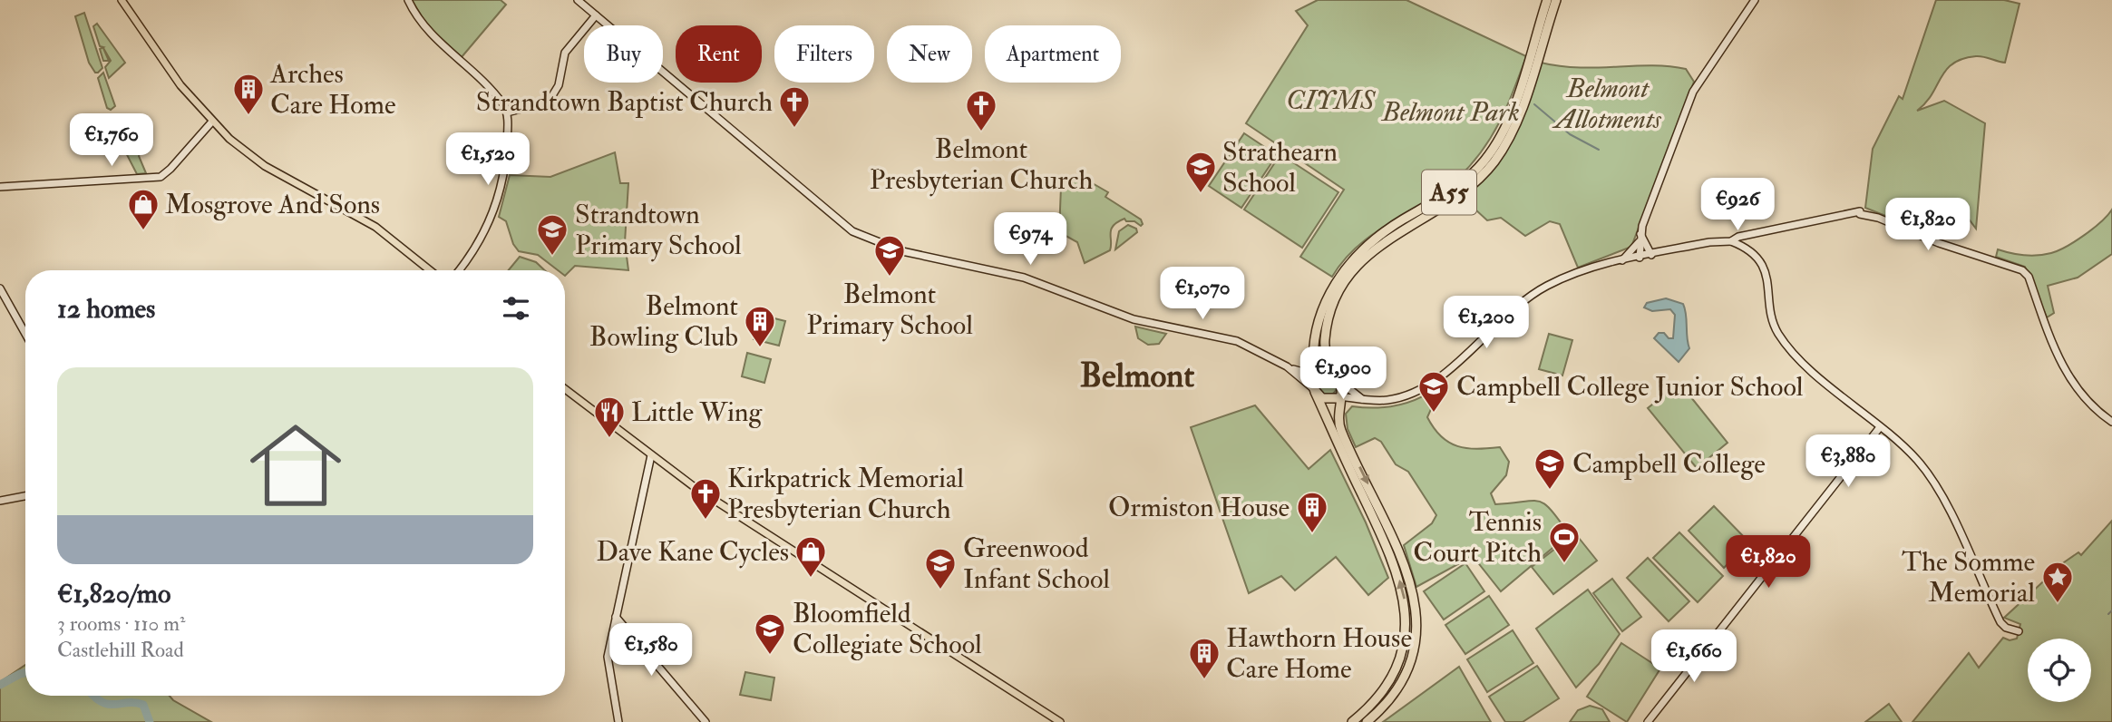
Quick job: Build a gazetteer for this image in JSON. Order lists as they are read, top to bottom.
{
  "streets": {
    "highway": ["A55"]
  },
  "districts": ["Belmont"],
  "parks": ["Belmont Allotments", "CIYMS", "Belmont Park"],
  "places": {
    "building": [
      "Arches Care Home",
      "Belmont Bowling Club",
      "Ormiston House",
      "Hawthorn House Care Home"
    ],
    "church": ["Strandtown Baptist Church", "Belmont Presbyterian Church", "Kirkpatrick Memorial Presbyterian Church"],
    "school or university": [
      "Strathearn School",
      "Strandtown Primary School",
      "Belmont Primary School",
      "Campbell College Junior School",
      "Campbell College",
      "Greenwood Infant School",
      "Bloomfield Collegiate School"
    ],
    "shop": ["Mosgrove And Sons", "Dave Kane Cycles"],
    "restaurant": ["Little Wing"],
    "sports": ["Tennis Court Pitch"],
    "place": ["The Somme Memorial"]
  },
  "page": {
    "chip": [
      "Buy",
      "Rent",
      "Filters",
      "New",
      "Apartment"
    ],
    "price": [
      "€1,760",
      "€1,520",
      "€926",
      "€1,820",
      "€974",
      "€1,070",
      "€1,200",
      "€1,900",
      "€3,880",
      "€1,820",
      "€1,580",
      "€1,660"
    ],
    "heading": "12 homes",
    "list": [
      {
        "name": "€1,820/mo",
        "note": "3 rooms · 110 m² · Castlehill Road"
      }
    ]
  }
}
